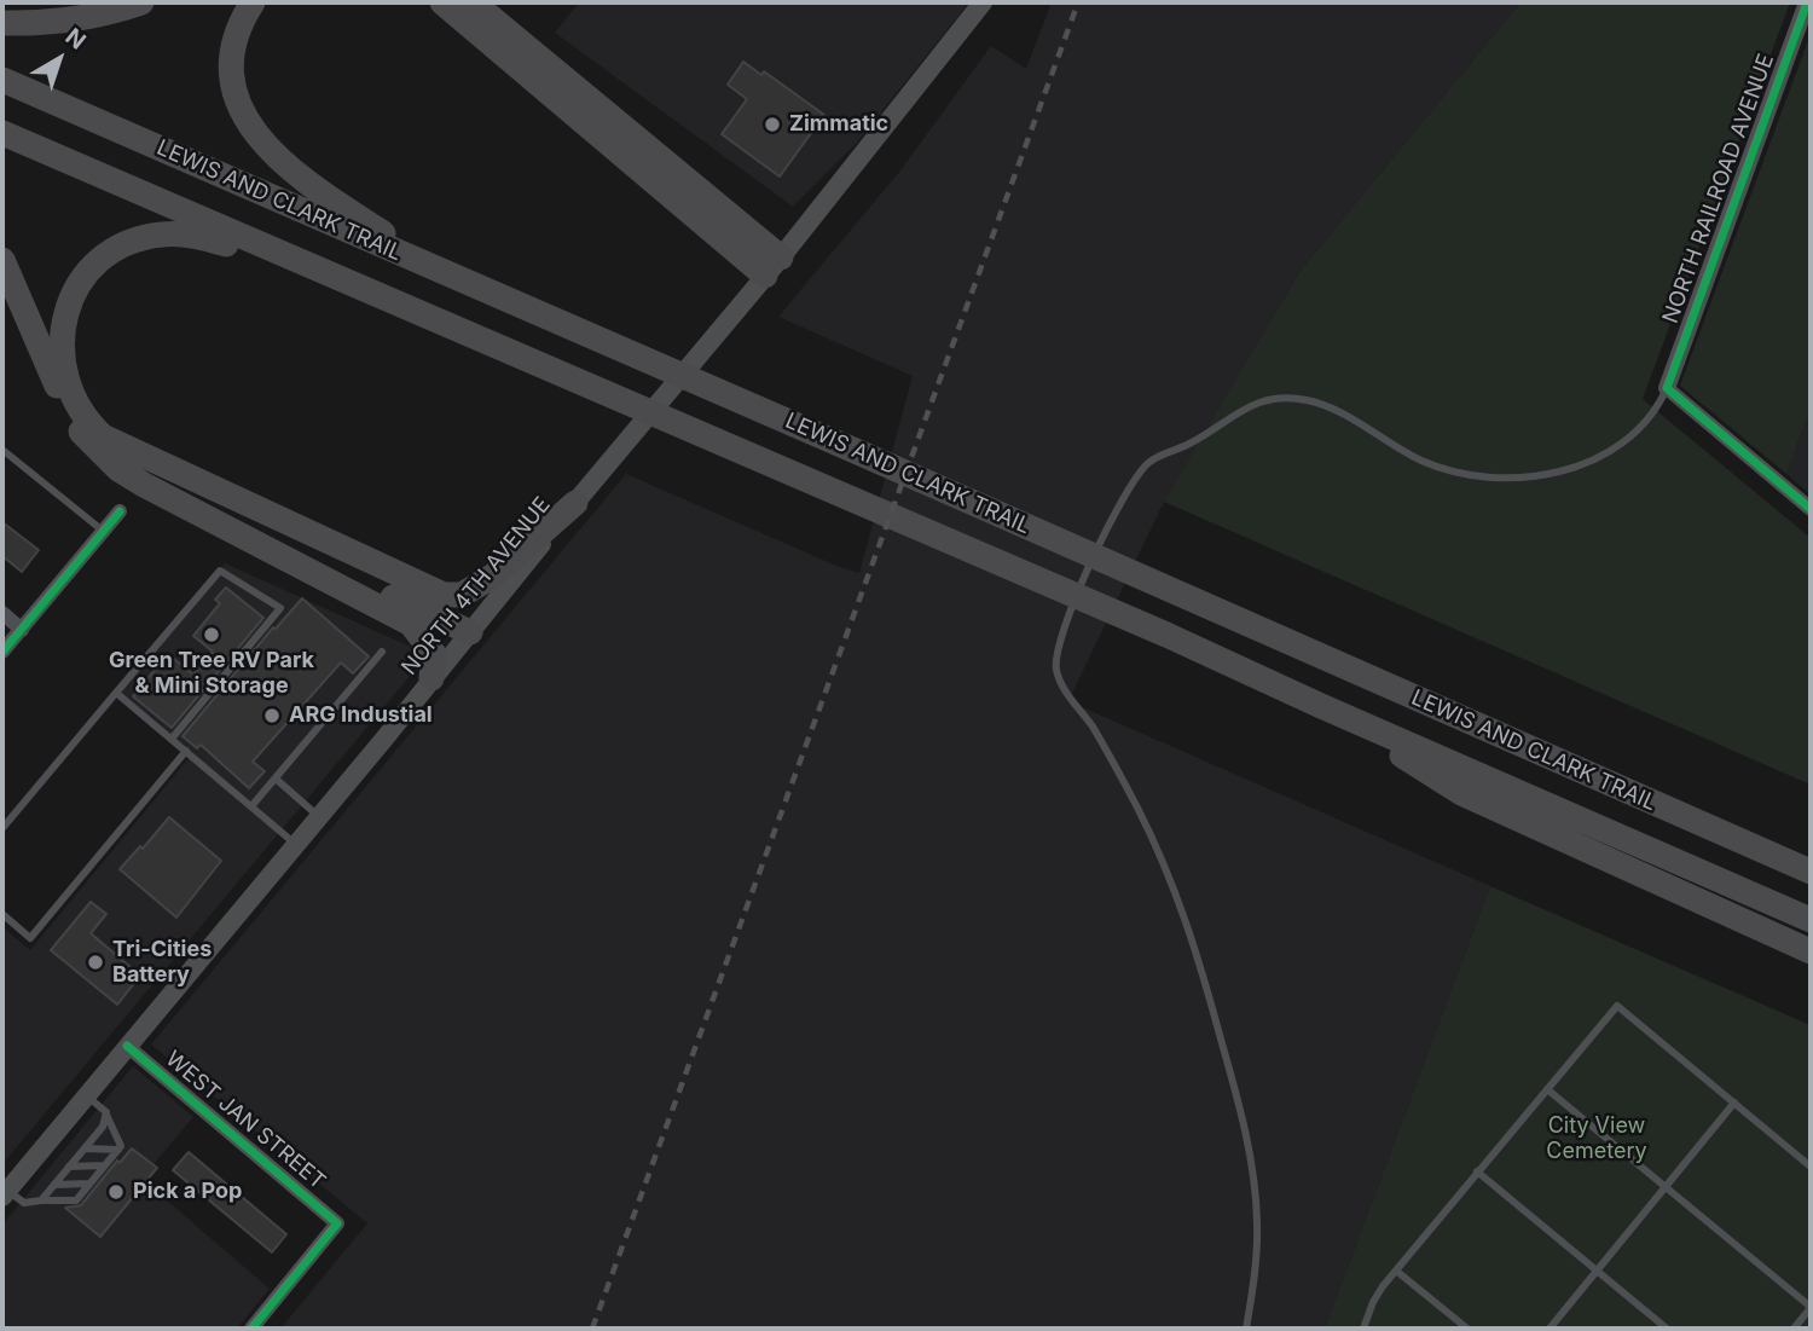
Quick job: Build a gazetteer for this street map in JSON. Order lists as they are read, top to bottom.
{
  "streets": {
    "highway": ["LEWIS AND CLARK TRAIL"],
    "main road": ["NORTH 4TH AVENUE"],
    "street": ["NORTH RAILROAD AVENUE", "WEST JAN STREET"]
  },
  "crossings": [
    ["NORTH 4TH AVENUE", "WEST JAN STREET"]
  ],
  "parks": ["City View Cemetery"],
  "places": [
    "Zimmatic",
    "Green Tree RV Park & Mini Storage",
    "ARG Industial",
    "Tri-Cities Battery",
    "Pick a Pop"
  ],
  "north": "top right"
}
